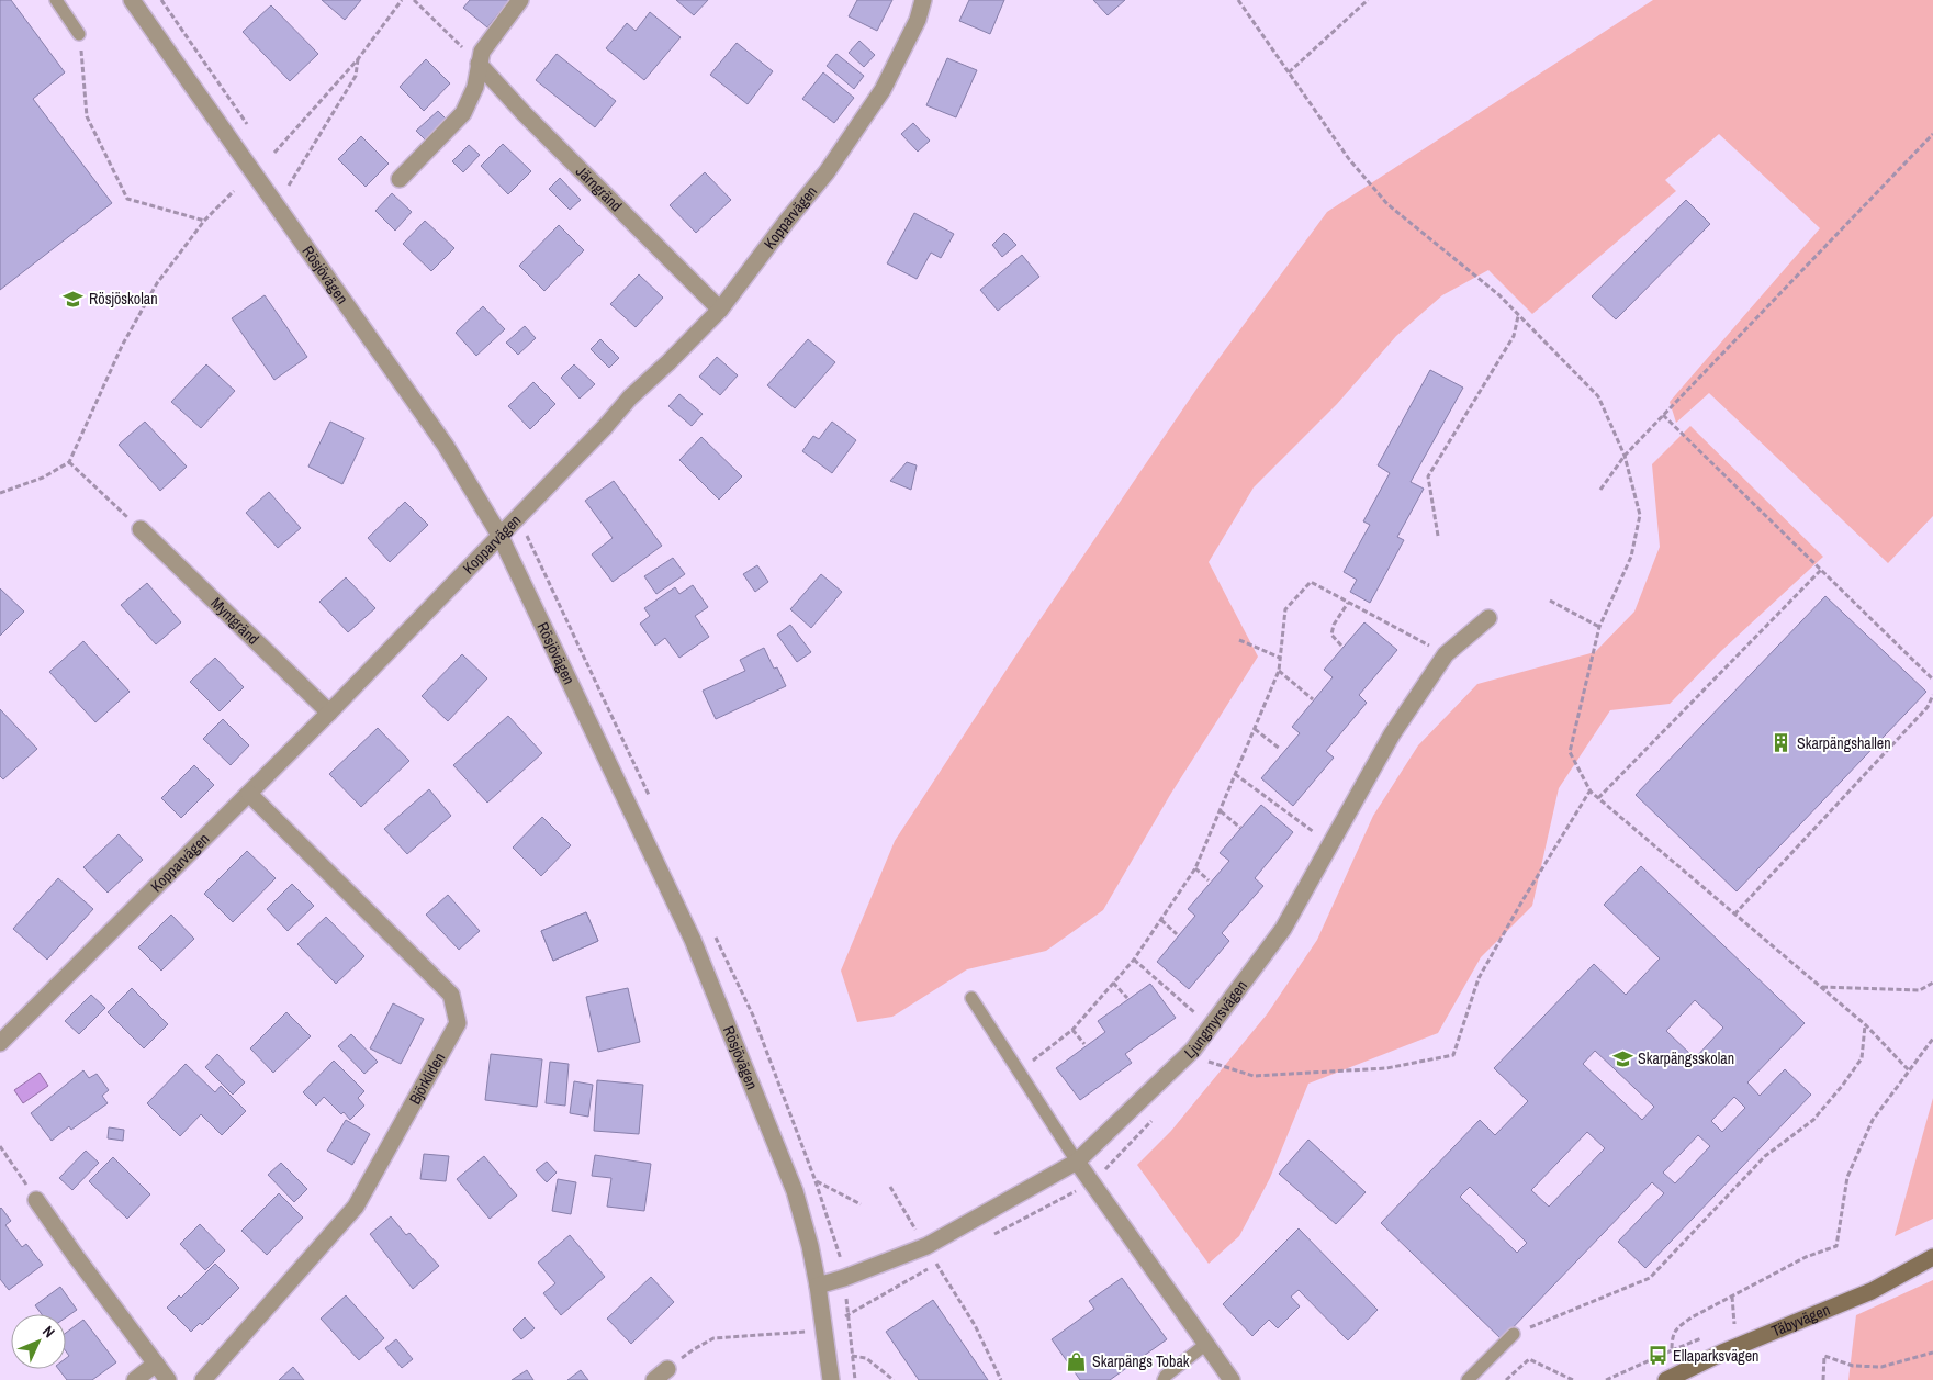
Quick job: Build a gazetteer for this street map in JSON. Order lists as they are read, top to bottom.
{
  "streets": {
    "main road": ["Täbyvägen"],
    "street": [
      "Järngränd",
      "Kopparvägen",
      "Rösjövägen",
      "Myntgränd",
      "Ljungmyrsvägen",
      "Björkliden"
    ]
  },
  "crossings": [
    ["Järngränd", "Kopparvägen"],
    ["Kopparvägen", "Rösjövägen"],
    ["Kopparvägen", "Myntgränd"],
    ["Kopparvägen", "Björkliden"],
    ["Rösjövägen", "Ljungmyrsvägen"]
  ],
  "places": {
    "school or university": ["Rösjöskolan", "Skarpängsskolan"],
    "building": ["Skarpängshallen"],
    "bus stop": ["Ellaparksvägen"],
    "shop": ["Skarpängs Tobak"]
  },
  "north": "top right"
}
